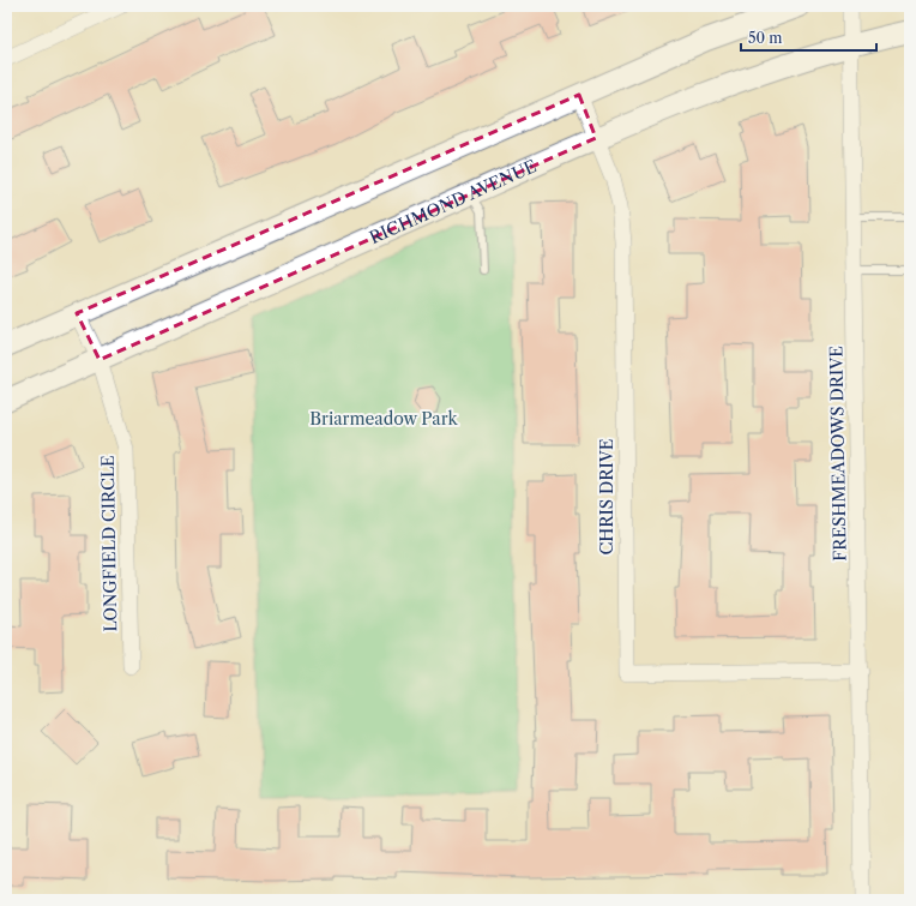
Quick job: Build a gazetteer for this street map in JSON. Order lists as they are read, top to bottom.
{
  "streets": {
    "main road": ["RICHMOND AVENUE"],
    "street": ["FRESHMEADOWS DRIVE", "CHRIS DRIVE", "LONGFIELD CIRCLE"]
  },
  "crossings": [
    ["RICHMOND AVENUE", "FRESHMEADOWS DRIVE"],
    ["RICHMOND AVENUE", "CHRIS DRIVE"],
    ["RICHMOND AVENUE", "LONGFIELD CIRCLE"],
    ["FRESHMEADOWS DRIVE", "CHRIS DRIVE"]
  ],
  "parks": ["Briarmeadow Park"],
  "scale_bar": "50 m"
}
